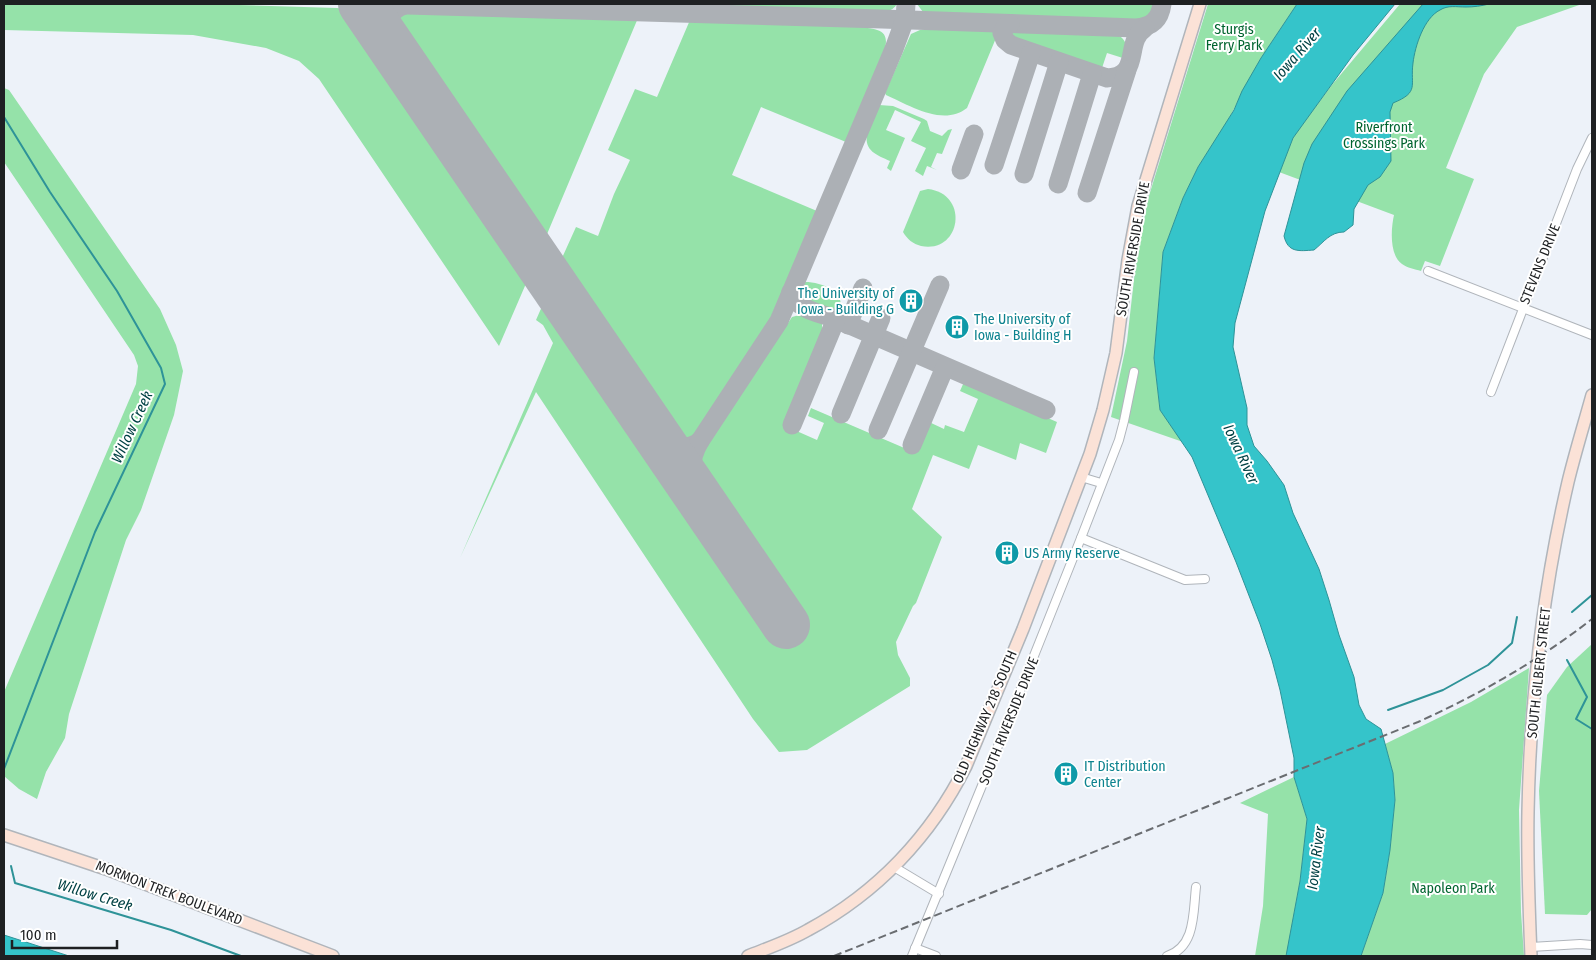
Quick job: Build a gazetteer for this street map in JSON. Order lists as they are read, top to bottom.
{
  "streets": {
    "main road": [
      "SOUTH RIVERSIDE DRIVE",
      "SOUTH GILBERT STREET",
      "OLD HIGHWAY 218 SOUTH",
      "MORMON TREK BOULEVARD"
    ],
    "street": ["STEVENS DRIVE"]
  },
  "crossings": [
    ["SOUTH RIVERSIDE DRIVE", "OLD HIGHWAY 218 SOUTH"]
  ],
  "water": ["Iowa River", "Willow Creek"],
  "parks": ["Sturgis Ferry Park", "Riverfront Crossings Park", "Napoleon Park"],
  "places": {
    "building": [
      "The University of Iowa - Building G",
      "The University of Iowa - Building H",
      "US Army Reserve",
      "IT Distribution Center"
    ]
  },
  "scale_bar": "100 m"
}
